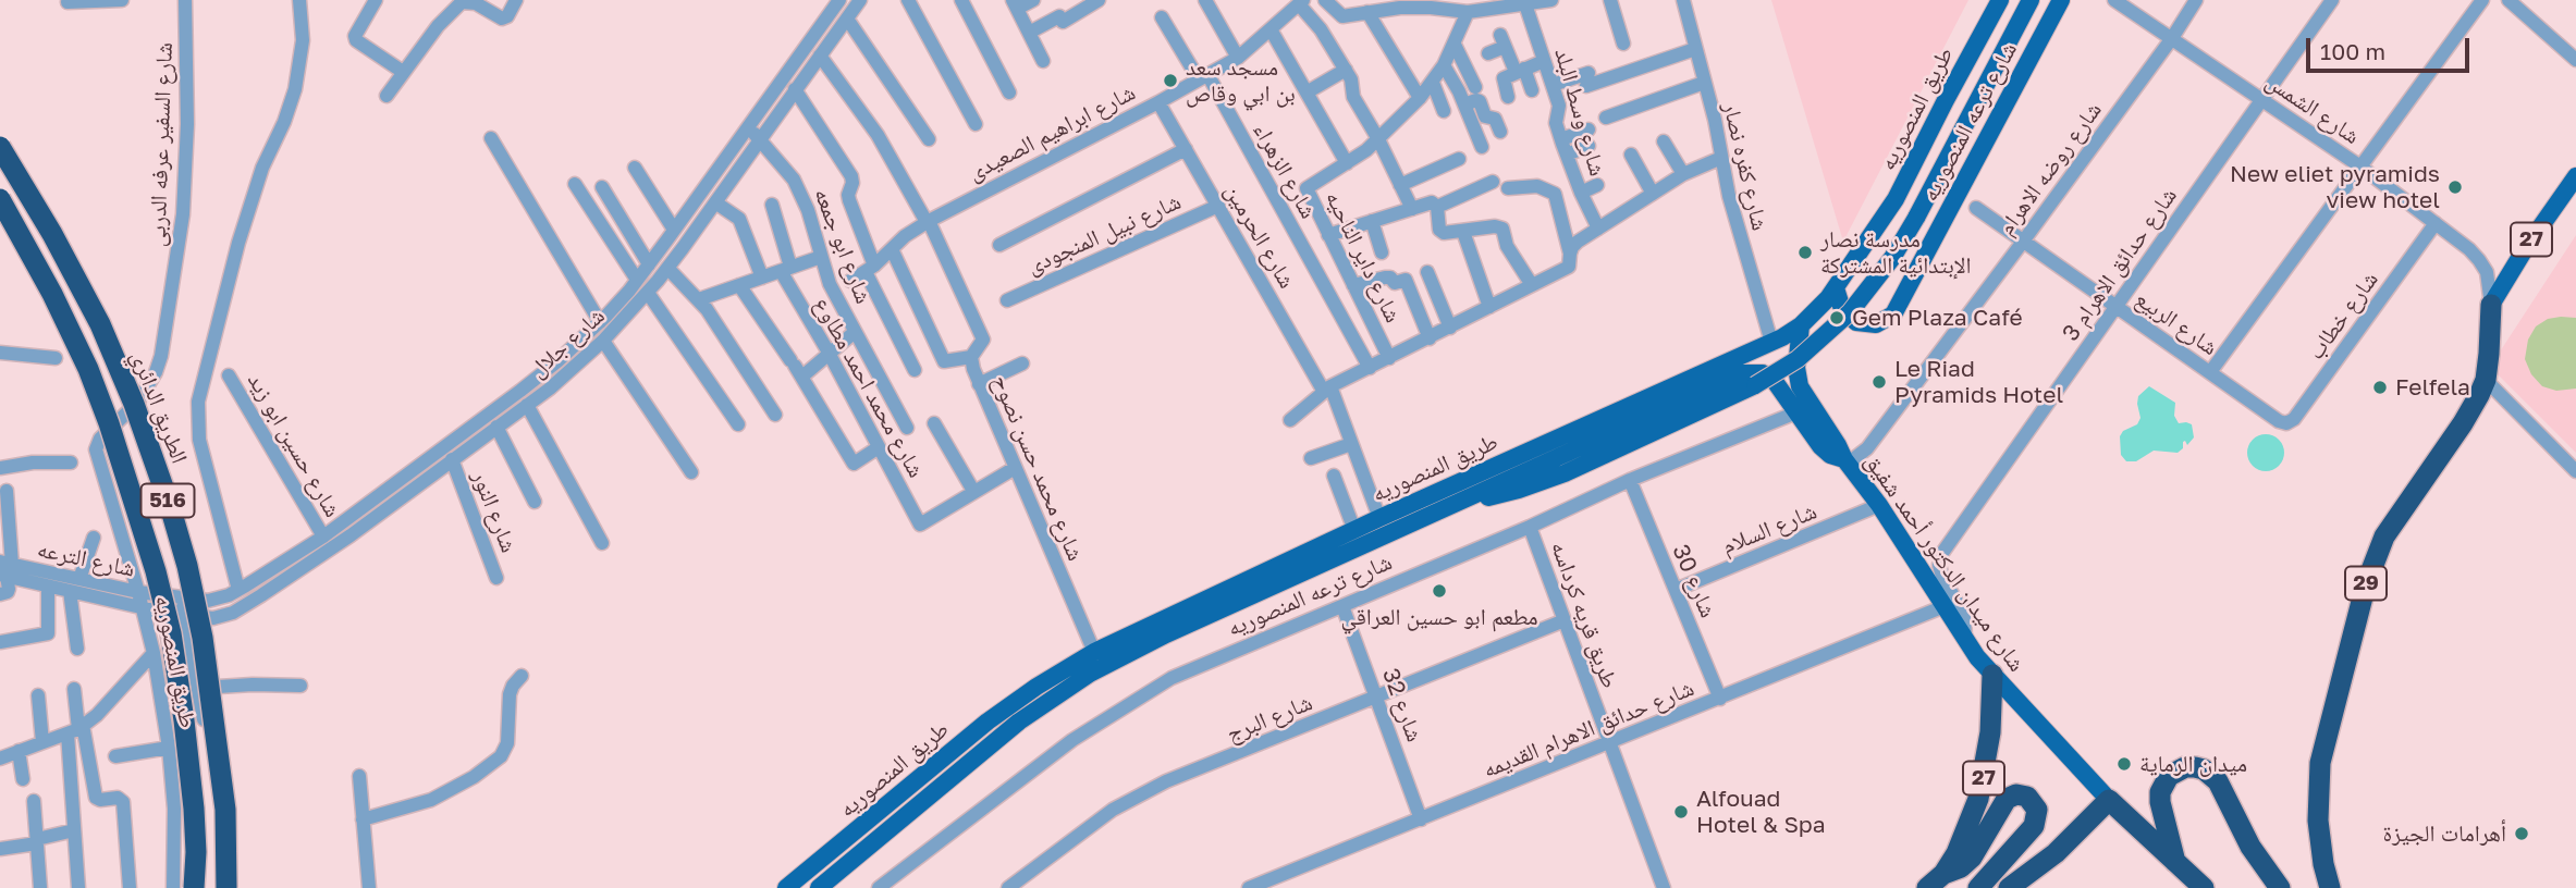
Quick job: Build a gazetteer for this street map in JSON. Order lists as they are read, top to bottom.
{
  "streets": {
    "highway": [
      "27",
      "الطريق الدائري",
      "516",
      "29"
    ],
    "main road": ["طريق المنصوريه", "شارع ترعه المنصوريه", "شارع ميدان الدكتور أحمد شفيق"],
    "street": [
      "شارع الشمس",
      "شارع وسط البلد",
      "شارع ابراهيم الصعيدى",
      "شارع السفير عرفه الدربى",
      "شارع كفره نصار",
      "شارع روضه الاهرام",
      "شارع الزهراء",
      "شارع نبيل المنجودى",
      "شارع الحرمين",
      "شارع ابو جمعه",
      "شارع داير الناحيه",
      "شارع حدائق الاهرام 3",
      "شارع خطاب",
      "شارع الربيع",
      "شارع جلال",
      "شارع محمد احمد مطاوع",
      "شارع حسين ابو زيد",
      "شارع محمد حسن نصوح",
      "شارع النور",
      "شارع السلام",
      "شارع الترعه",
      "شارع 30",
      "طريق قريه كرداسه",
      "شارع 32",
      "شارع البرج",
      "شارع حدائق الاهرام القديمه"
    ]
  },
  "crossings": [
    ["طريق المنصوريه", "شارع ترعه المنصوريه"],
    ["طريق المنصوريه", "شارع السفير عرفه الدربى"],
    ["طريق المنصوريه", "شارع كفره نصار"],
    ["طريق المنصوريه", "شارع روضه الاهرام"],
    ["طريق المنصوريه", "شارع الحرمين"],
    ["طريق المنصوريه", "شارع محمد حسن نصوح"],
    ["طريق المنصوريه", "شارع الترعه"],
    ["طريق المنصوريه", "شارع ميدان الدكتور أحمد شفيق"],
    ["شارع الشمس", "شارع روضه الاهرام"],
    ["شارع الشمس", "27"],
    ["شارع الشمس", "شارع حدائق الاهرام 3"],
    ["شارع الشمس", "شارع خطاب"],
    ["شارع الشمس", "29"],
    ["شارع ترعه المنصوريه", "شارع 30"],
    ["شارع ترعه المنصوريه", "طريق قريه كرداسه"],
    ["شارع ترعه المنصوريه", "شارع 32"],
    ["شارع ابراهيم الصعيدى", "شارع الزهراء"],
    ["شارع ابراهيم الصعيدى", "شارع الحرمين"],
    ["شارع ابراهيم الصعيدى", "شارع محمد حسن نصوح"],
    ["شارع روضه الاهرام", "شارع الربيع"],
    ["شارع روضه الاهرام", "شارع ميدان الدكتور أحمد شفيق"],
    ["شارع نبيل المنجودى", "شارع الحرمين"],
    ["27", "شارع ميدان الدكتور أحمد شفيق"],
    ["27", "29"],
    ["شارع ابو جمعه", "شارع جلال"],
    ["شارع حدائق الاهرام 3", "شارع الربيع"],
    ["شارع حدائق الاهرام 3", "شارع ميدان الدكتور أحمد شفيق"],
    ["شارع خطاب", "شارع الربيع"],
    ["شارع جلال", "شارع حسين ابو زيد"],
    ["شارع جلال", "شارع محمد حسن نصوح"],
    ["شارع جلال", "شارع النور"],
    ["شارع جلال", "شارع الترعه"],
    ["شارع السلام", "شارع ميدان الدكتور أحمد شفيق"],
    ["شارع السلام", "شارع 30"],
    ["شارع ميدان الدكتور أحمد شفيق", "شارع حدائق الاهرام القديمه"],
    ["شارع 30", "شارع حدائق الاهرام القديمه"],
    ["طريق قريه كرداسه", "شارع البرج"],
    ["طريق قريه كرداسه", "شارع حدائق الاهرام القديمه"],
    ["شارع 32", "شارع البرج"],
    ["شارع 32", "شارع حدائق الاهرام القديمه"]
  ],
  "places": [
    "مسجد سعد بن ابي وقاص",
    "New eliet pyramids view hotel",
    "مدرسة نصار الإبتدائية المشتركة",
    "Gem Plaza Café",
    "Le Riad Pyramids Hotel",
    "Felfela",
    "مطعم ابو حسين العراقي",
    "ميدان الرماية",
    "Alfouad Hotel & Spa",
    "أهرامات الجيزة"
  ],
  "scale_bar": "100 m"
}
